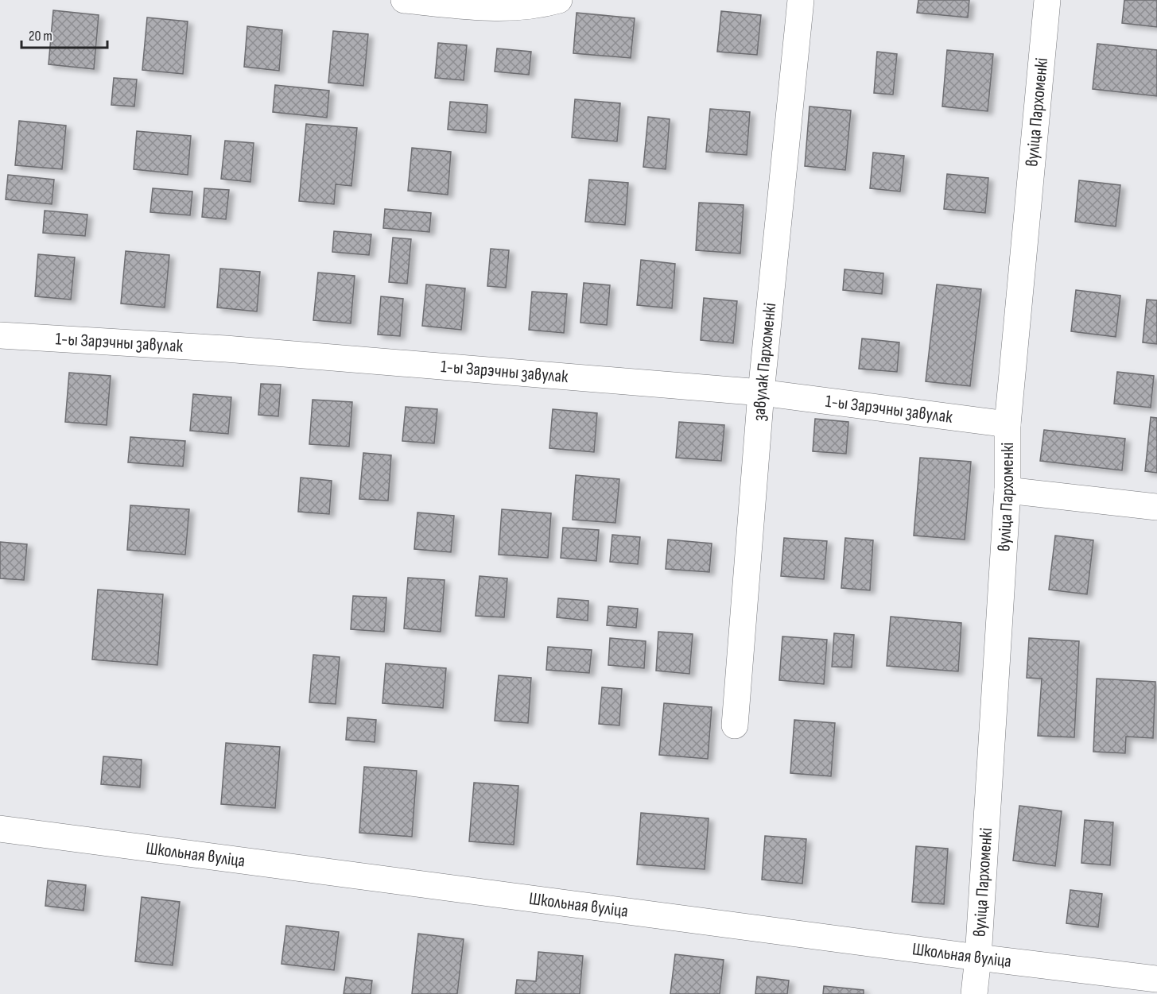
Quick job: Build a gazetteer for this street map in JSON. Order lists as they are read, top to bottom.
{
  "streets": {
    "street": [
      "вуліца Пархоменкі",
      "1-ы Зарэчны завулак",
      "завулак Пархоменкі",
      "Школьная вуліца"
    ]
  },
  "crossings": [
    ["вуліца Пархоменкі", "1-ы Зарэчны завулак"],
    ["вуліца Пархоменкі", "Школьная вуліца"],
    ["1-ы Зарэчны завулак", "завулак Пархоменкі"]
  ],
  "scale_bar": "20 m"
}
